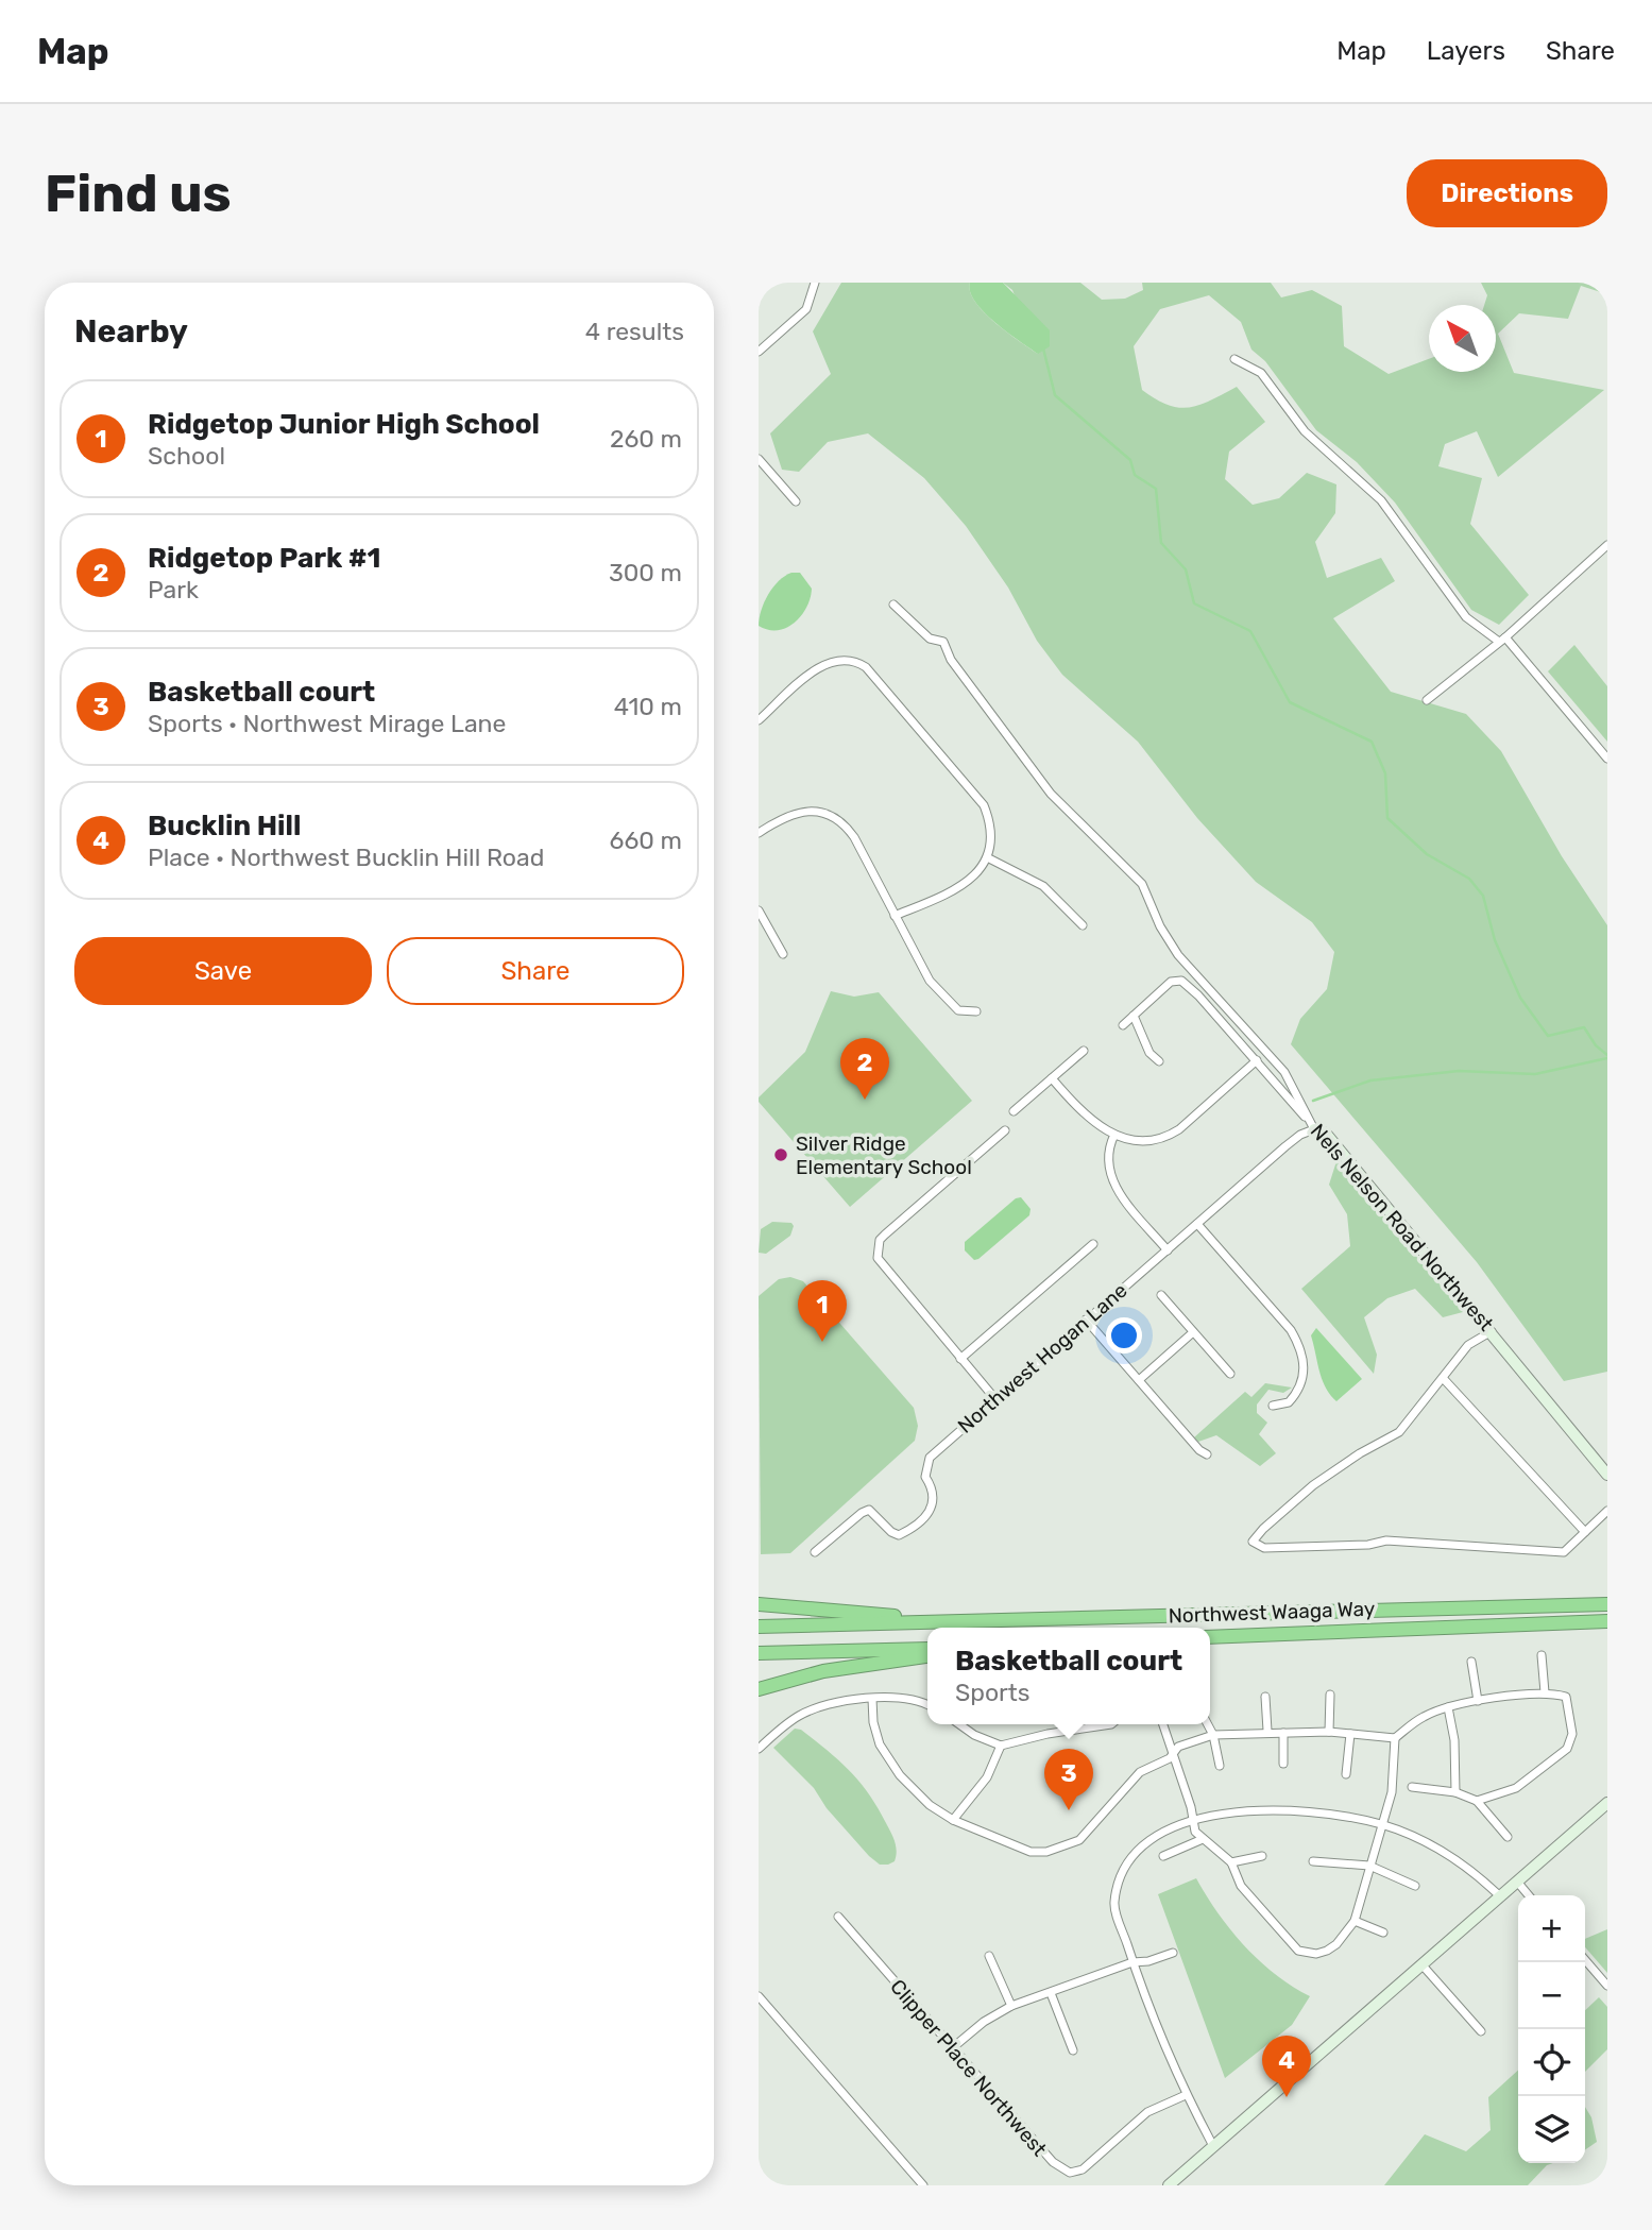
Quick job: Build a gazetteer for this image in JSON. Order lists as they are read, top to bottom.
{
  "streets": {
    "highway": ["Northwest Waaga Way"],
    "main road": ["Nels Nelson Road Northwest"],
    "street": ["Northwest Hogan Lane", "Clipper Place Northwest"]
  },
  "crossings": [
    ["Nels Nelson Road Northwest", "Northwest Hogan Lane"]
  ],
  "places": ["Silver Ridge Elementary School"],
  "north": "top left",
  "page": {
    "header": "Map",
    "nav": ["Map", "Layers", "Share"],
    "buttons": [
      "Directions",
      ["Save", "Share"]
    ],
    "title": "Find us",
    "heading": ["Nearby", "4 results"],
    "list": [
      {
        "mark": "1",
        "name": "Ridgetop Junior High School",
        "note": "School",
        "value": "260 m"
      },
      {
        "mark": "2",
        "name": "Ridgetop Park #1",
        "note": "Park",
        "value": "300 m"
      },
      {
        "mark": "3",
        "name": "Basketball court",
        "note": "Sports · Northwest Mirage Lane",
        "value": "410 m"
      },
      {
        "mark": "4",
        "name": "Bucklin Hill",
        "note": "Place · Northwest Bucklin Hill Road",
        "value": "660 m"
      }
    ],
    "pins": [
      "2",
      "1",
      "3",
      "4"
    ],
    "popup": ["Basketball court", "Sports"],
    "map_buttons": ["+", "−"]
  }
}
